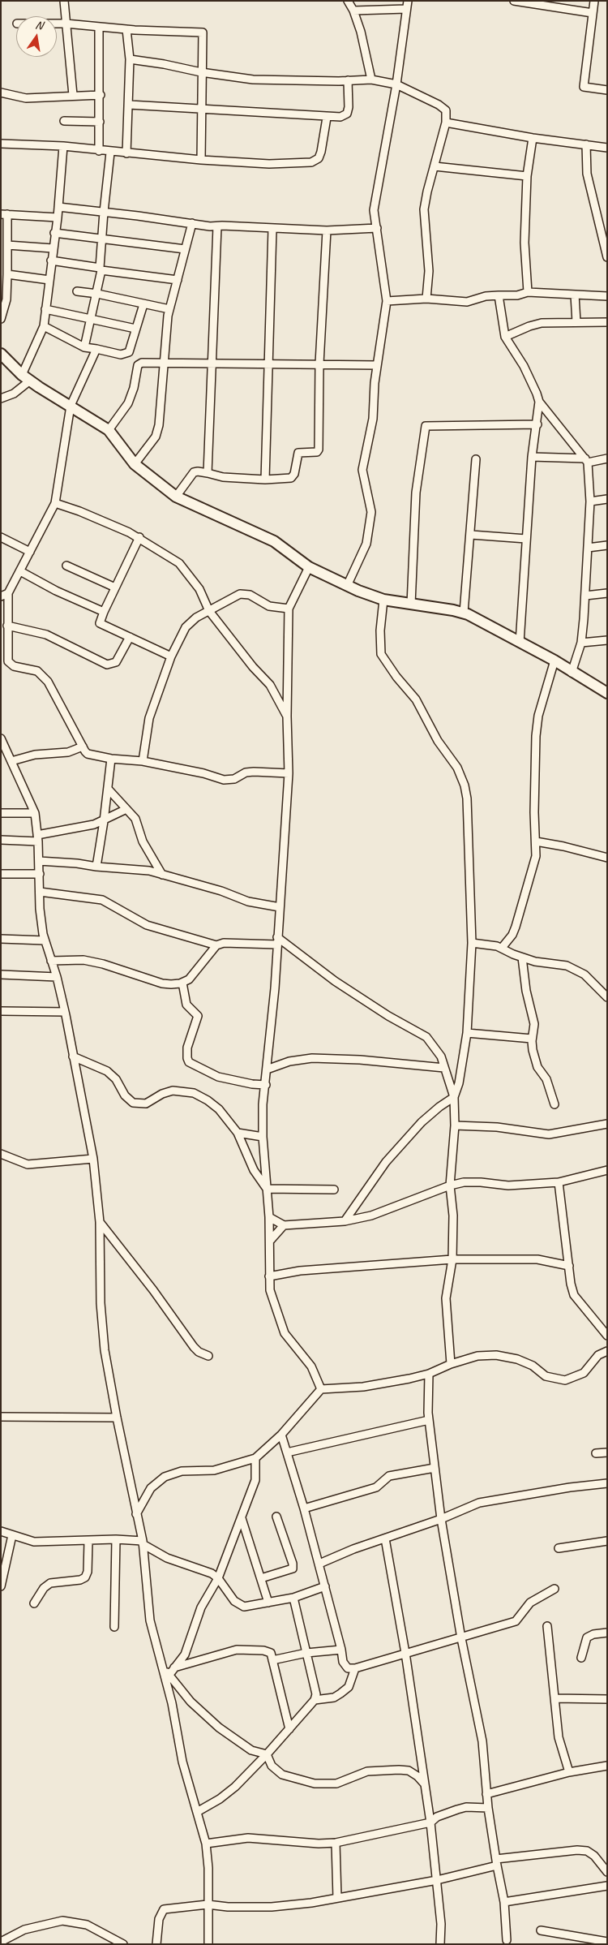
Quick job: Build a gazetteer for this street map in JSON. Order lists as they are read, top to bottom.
{
  "north": "top"
}
